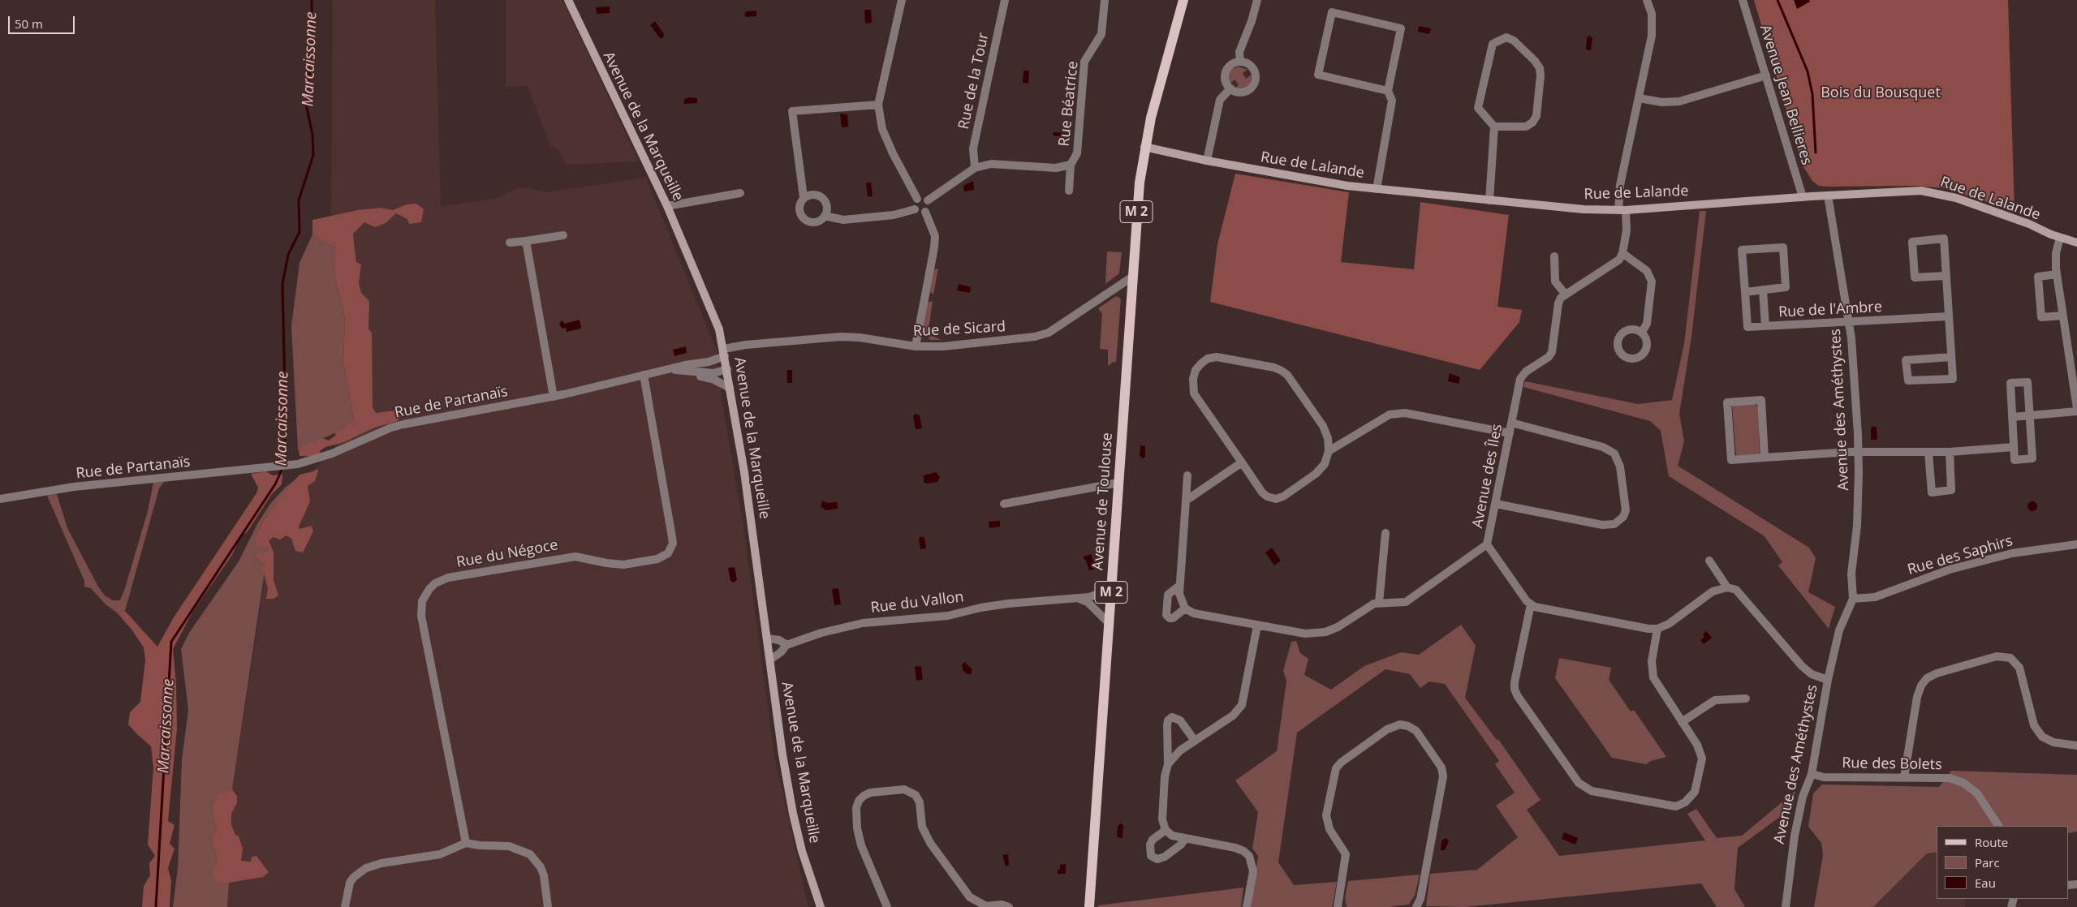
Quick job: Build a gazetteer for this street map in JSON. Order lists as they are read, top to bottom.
{
  "streets": {
    "main road": ["M 2", "Avenue de Toulouse"],
    "street": [
      "Rue de la Tour",
      "Avenue Jean Bellieres",
      "Rue Béatrice",
      "Avenue de la Marqueille",
      "Rue de Lalande",
      "Rue de l'Ambre",
      "Rue de Sicard",
      "Rue de Partanaïs",
      "Avenue des Améthystes",
      "Avenue des Îles",
      "Rue du Négoce",
      "Rue des Saphirs",
      "Rue du Vallon",
      "Rue des Bolets"
    ]
  },
  "crossings": [
    ["Rue de la Tour", "Rue Béatrice"],
    ["Avenue Jean Bellieres", "Rue de Lalande"],
    ["Avenue de la Marqueille", "Rue de Sicard"],
    ["Avenue de la Marqueille", "Rue de Partanaïs"],
    ["Avenue de la Marqueille", "Rue du Vallon"],
    ["Rue de Lalande", "M 2"],
    ["Rue de Lalande", "Avenue des Améthystes"],
    ["Rue de Lalande", "Avenue de Toulouse"],
    ["M 2", "Avenue de Toulouse"],
    ["Rue de l'Ambre", "Avenue des Améthystes"],
    ["Rue de Sicard", "Rue de Partanaïs"],
    ["Rue de Sicard", "Avenue de Toulouse"],
    ["Rue de Partanaïs", "Rue du Négoce"],
    ["Avenue des Améthystes", "Rue des Saphirs"],
    ["Avenue des Améthystes", "Rue des Bolets"],
    ["Avenue de Toulouse", "Rue du Vallon"]
  ],
  "water": ["Marcaissonne"],
  "parks": ["Bois du Bousquet"],
  "legend": ["Route", "Parc", "Eau"],
  "scale_bar": "50 m"
}
